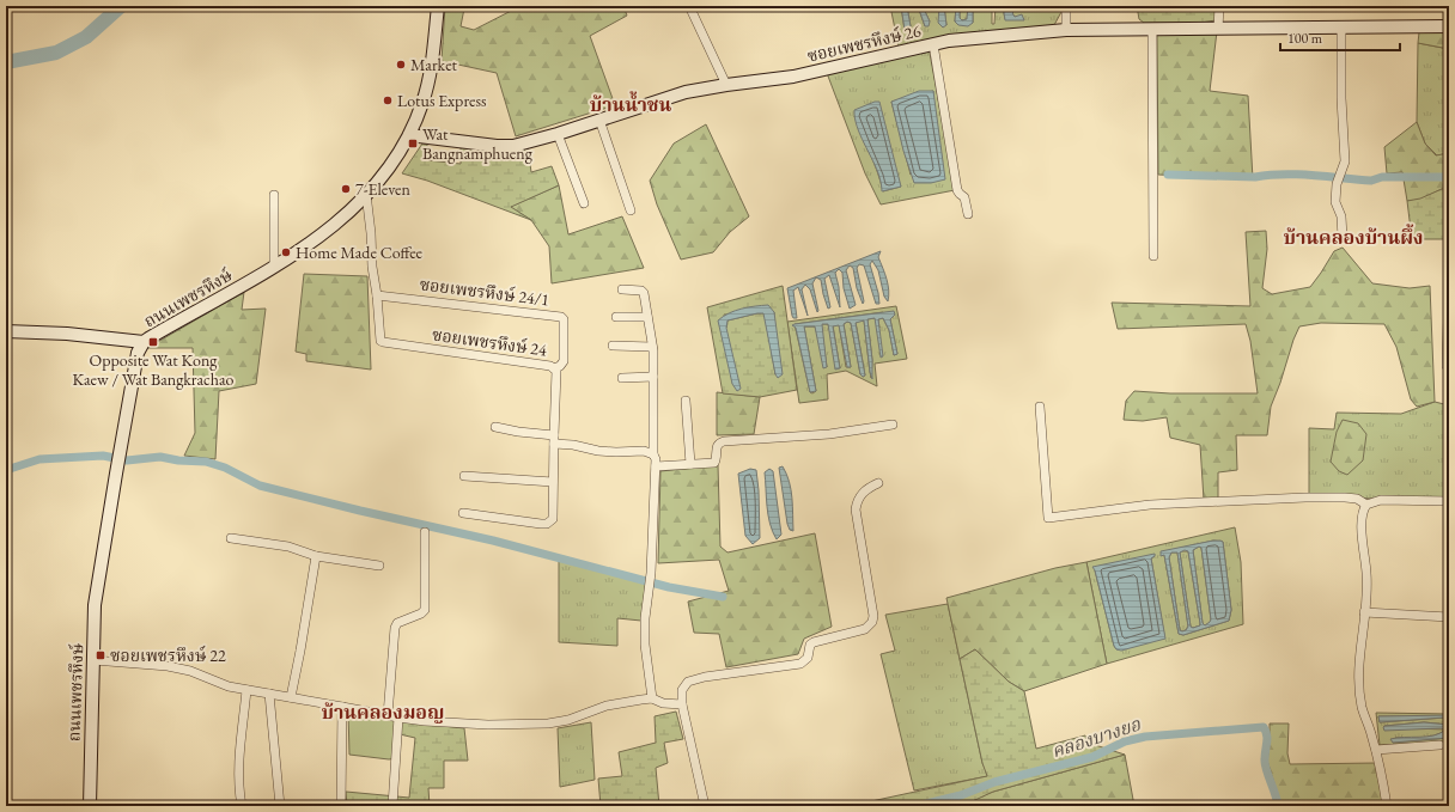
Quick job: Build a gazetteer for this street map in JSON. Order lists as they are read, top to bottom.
{
  "streets": {
    "street": [
      "ซอยเพชรหึงษ์ 26",
      "ซอยเพชรหึงษ์ 24/1",
      "ถนนเพชรหึงษ์",
      "ซอยเพชรหึงษ์ 24"
    ]
  },
  "crossings": [
    ["ซอยเพชรหึงษ์ 26", "ถนนเพชรหึงษ์"],
    ["ซอยเพชรหึงษ์ 24/1", "ซอยเพชรหึงษ์ 24"],
    ["ถนนเพชรหึงษ์", "ซอยเพชรหึงษ์ 24"]
  ],
  "districts": ["บ้านน้ำชน", "บ้านคลองบ้านผึ้ง", "บ้านคลองมอญ"],
  "water": ["คลองบางยอ"],
  "places": {
    "other": [
      "Market",
      "Lotus Express",
      "7-Eleven",
      "Home Made Coffee"
    ],
    "transit": ["Wat Bangnamphueng", "Opposite Wat Kong Kaew / Wat Bangkrachao", "ซอยเพชรหึงษ์ 22"]
  },
  "scale_bar": "100 m"
}
